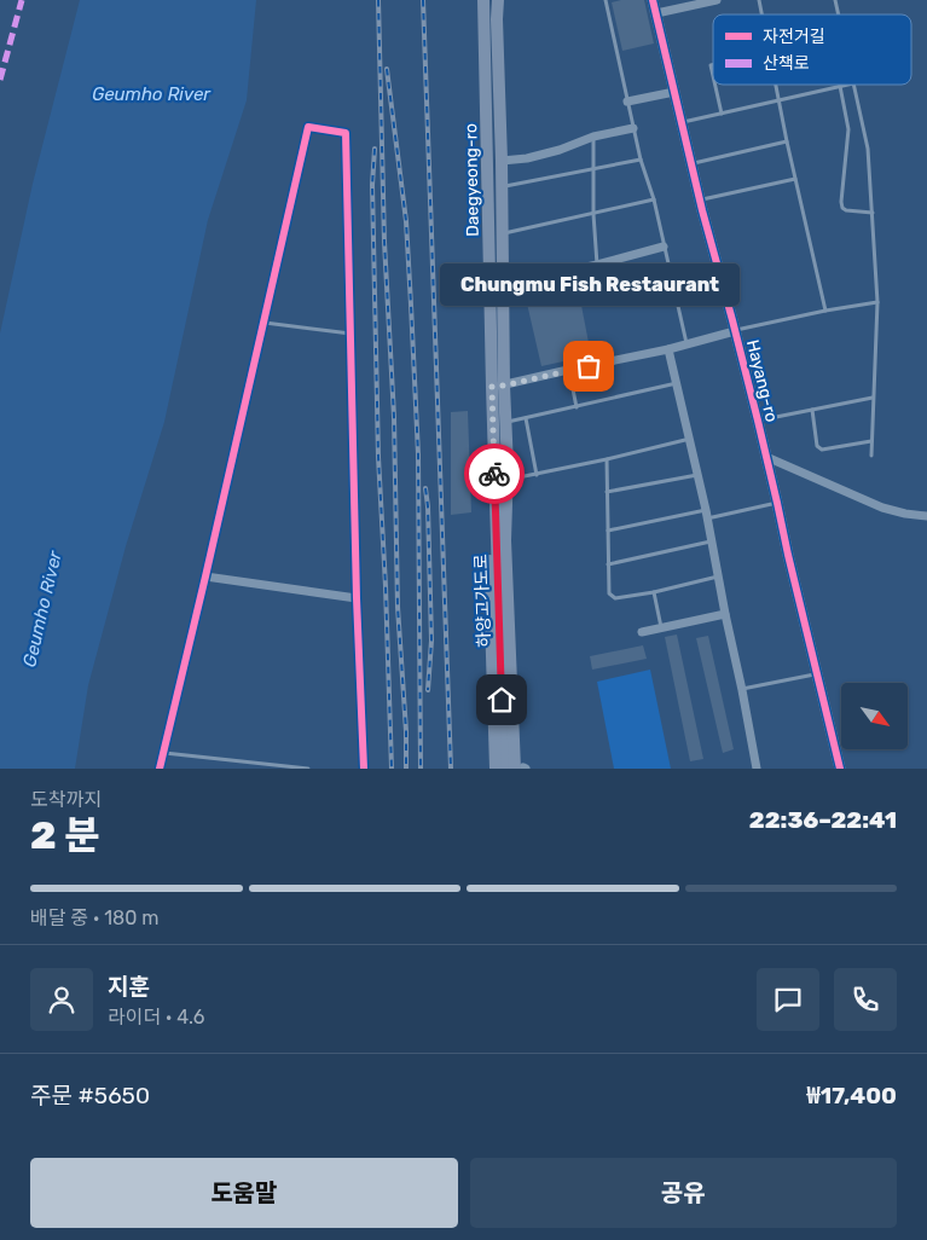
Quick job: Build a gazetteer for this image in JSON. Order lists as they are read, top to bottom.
{
  "streets": {
    "main road": ["Daegyeong-ro", "하양고가도로"],
    "street": ["Hayang-ro"]
  },
  "crossings": [
    ["Daegyeong-ro", "하양고가도로"]
  ],
  "water": ["Geumho River"],
  "places": ["Chungmu Fish Restaurant"],
  "legend": ["자전거길", "산책로"],
  "north": "bottom right",
  "page": {
    "bubble": "Chungmu Fish Restaurant",
    "heading": ["2 분", "도착까지", "22:36–22:41"],
    "panel": [
      "지훈",
      "라이더 · 4.6",
      "주문 #5650",
      "₩17,400"
    ],
    "bar": "배달 중 · 180 m",
    "buttons": ["도움말", "공유"]
  }
}
